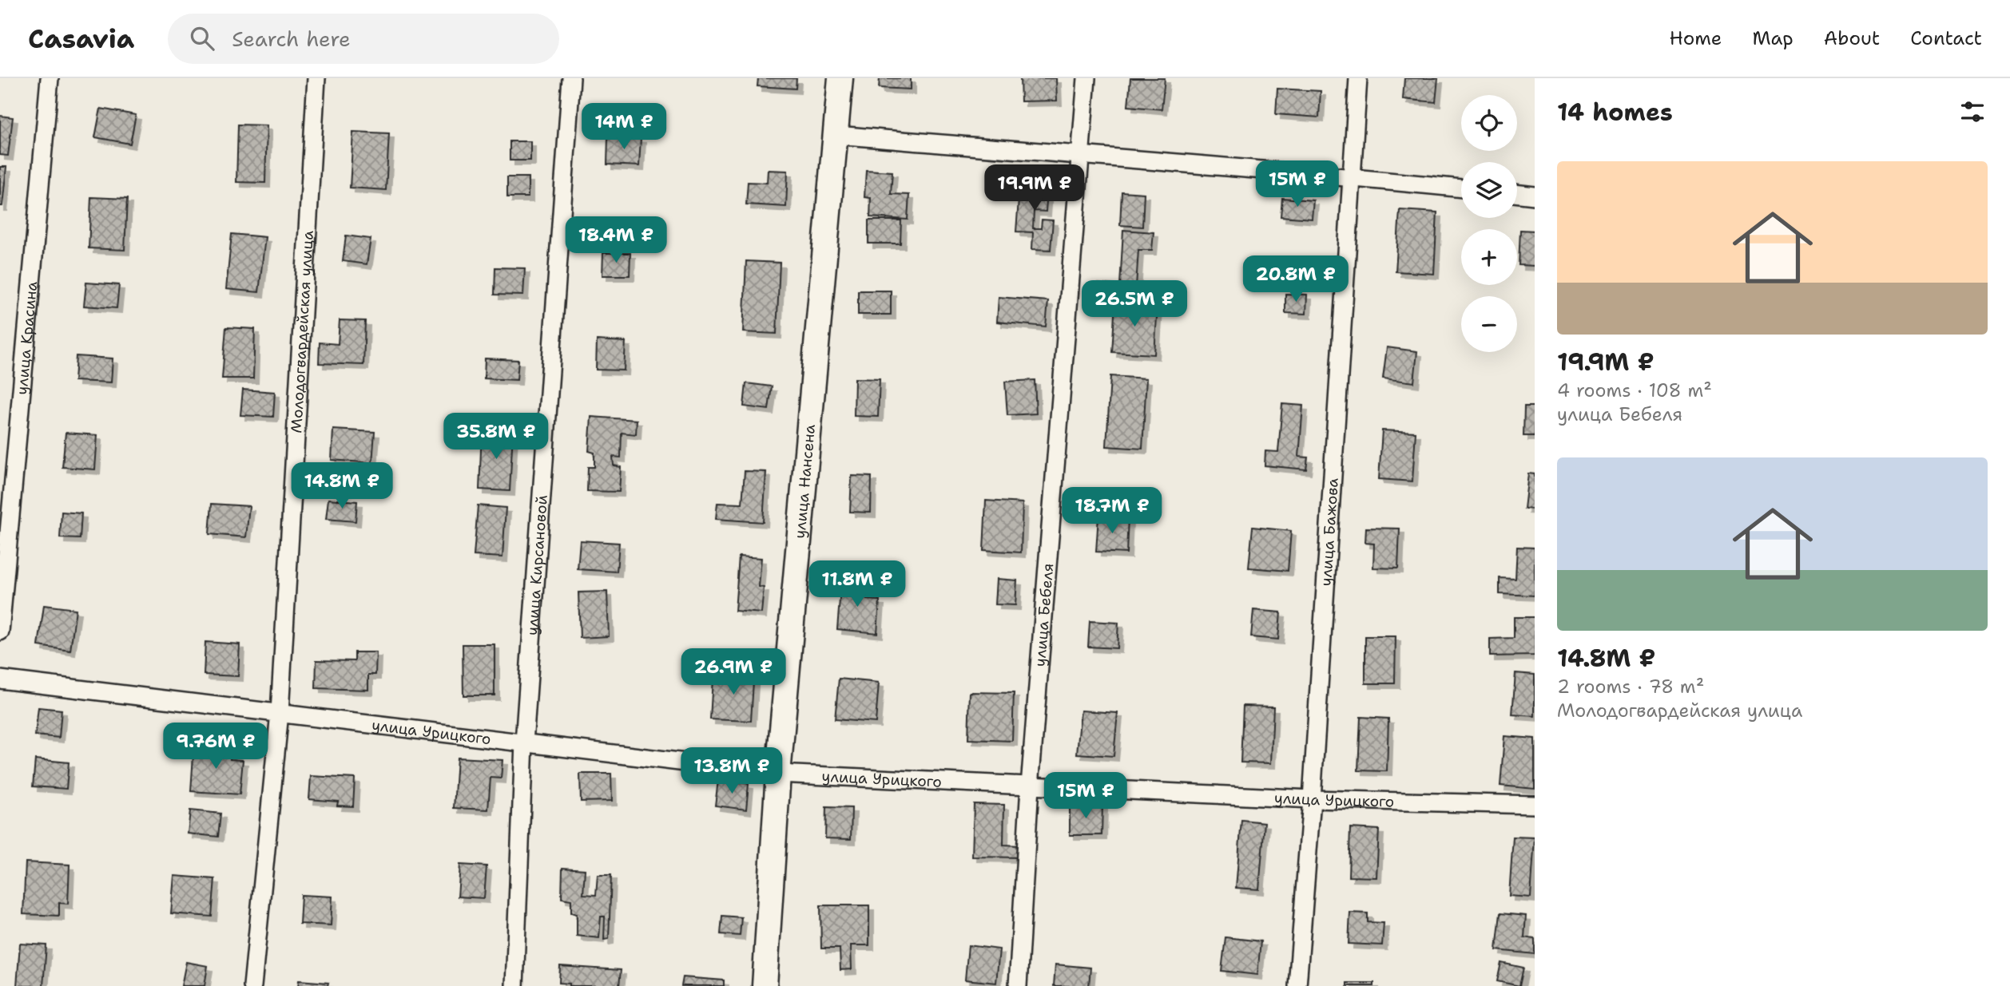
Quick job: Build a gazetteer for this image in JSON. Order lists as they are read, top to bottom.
{
  "streets": {
    "main road": ["улица Нансена"],
    "street": [
      "Молодогвардейская улица",
      "улица Красина",
      "улица Бажова",
      "улица Кирсановой",
      "улица Бебеля",
      "улица Урицкого"
    ]
  },
  "crossings": [
    ["Молодогвардейская улица", "улица Урицкого"],
    ["улица Нансена", "улица Урицкого"],
    ["улица Бажова", "улица Урицкого"],
    ["улица Кирсановой", "улица Урицкого"],
    ["улица Бебеля", "улица Урицкого"]
  ],
  "page": {
    "header": "Casavia",
    "search": "Search here",
    "nav": [
      "Home",
      "Map",
      "About",
      "Contact"
    ],
    "heading": "14 homes",
    "map_buttons": ["+", "−"],
    "price": [
      "14M ₽",
      "15M ₽",
      "19.9M ₽",
      "18.4M ₽",
      "20.8M ₽",
      "26.5M ₽",
      "35.8M ₽",
      "14.8M ₽",
      "18.7M ₽",
      "11.8M ₽",
      "26.9M ₽",
      "9.76M ₽",
      "13.8M ₽",
      "15M ₽"
    ],
    "list": [
      {
        "name": "19.9M ₽",
        "note": "4 rooms · 108 m² · улица Бебеля"
      },
      {
        "name": "14.8M ₽",
        "note": "2 rooms · 78 m² · Молодогвардейская улица"
      }
    ]
  }
}
